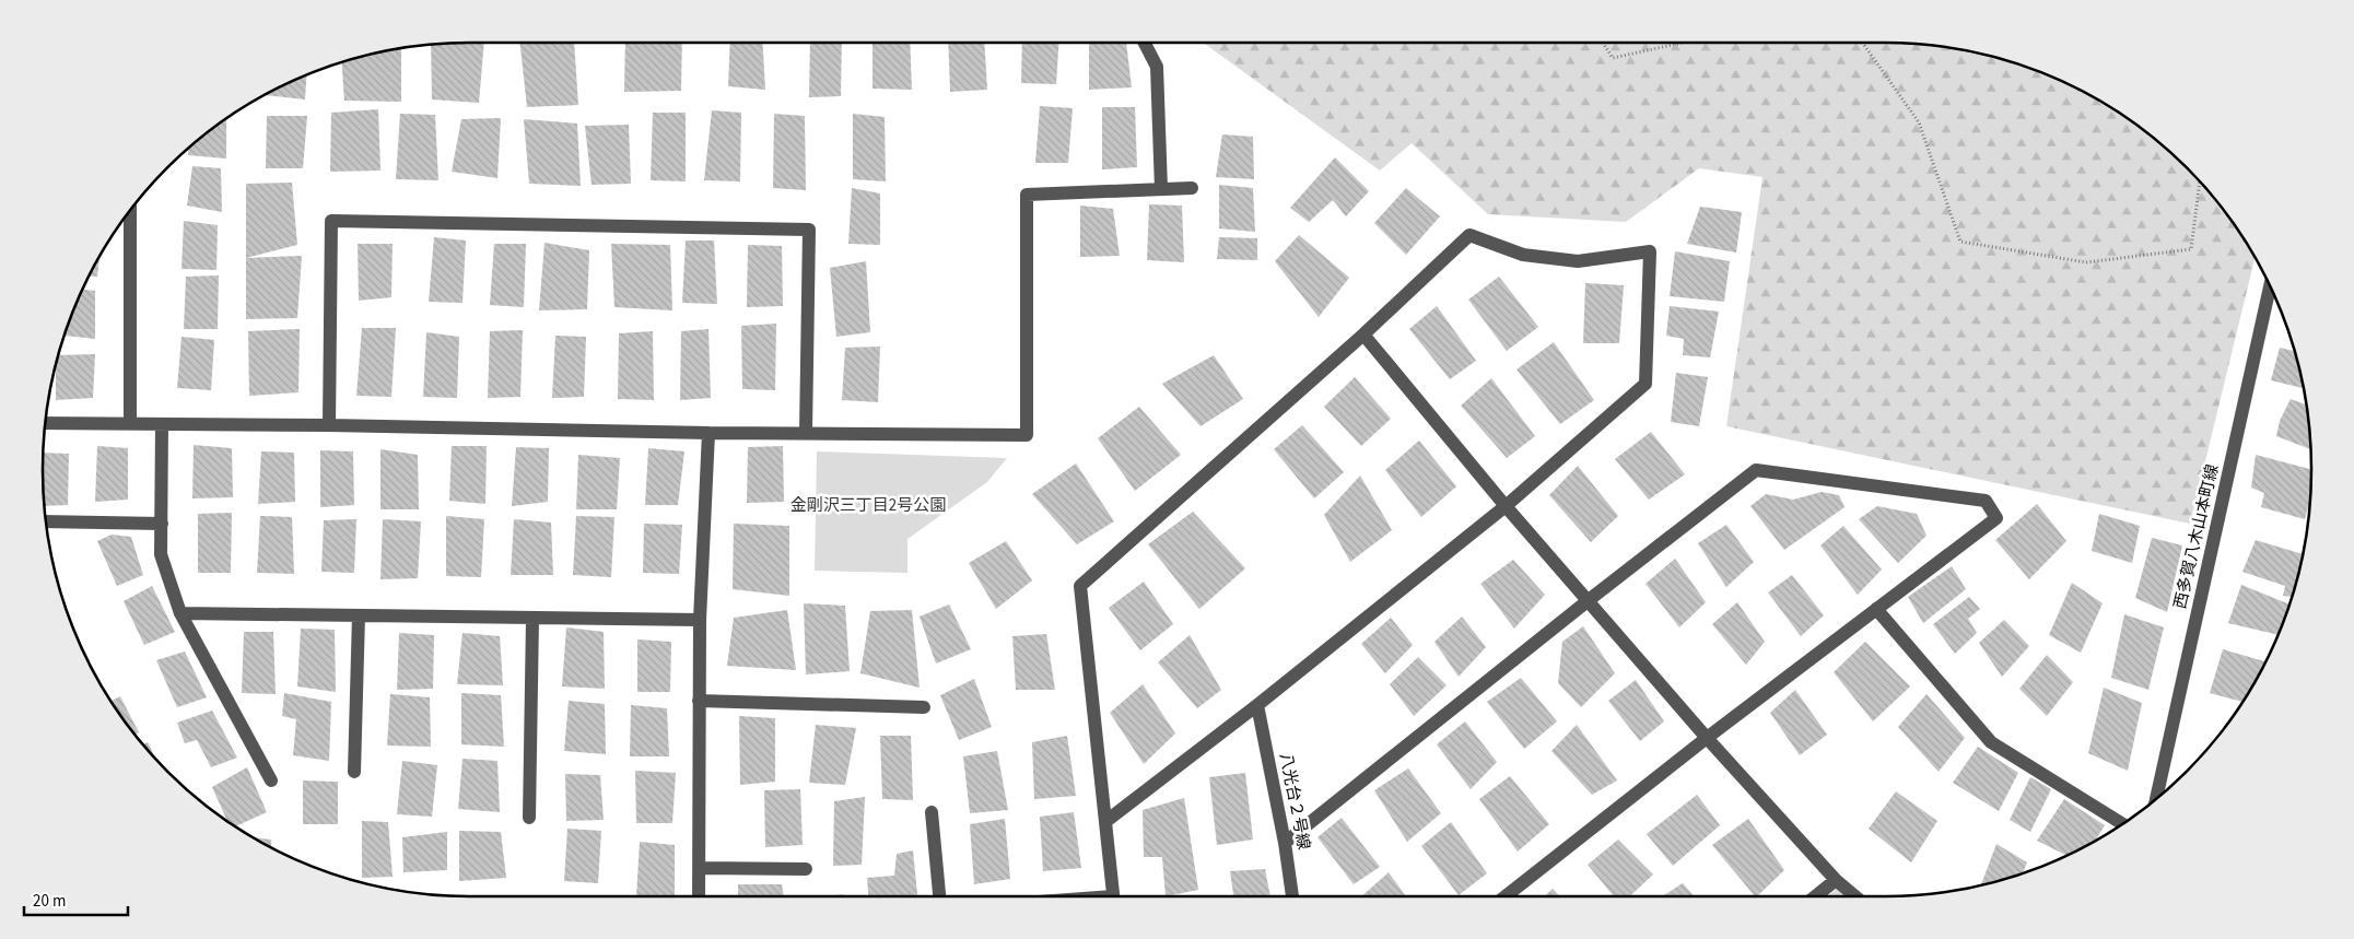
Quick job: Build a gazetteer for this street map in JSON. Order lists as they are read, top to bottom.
{
  "streets": {
    "street": ["西多賀八木山本町線", "八光台２号線"]
  },
  "parks": ["金剛沢三丁目2号公園"],
  "scale_bar": "20 m"
}
